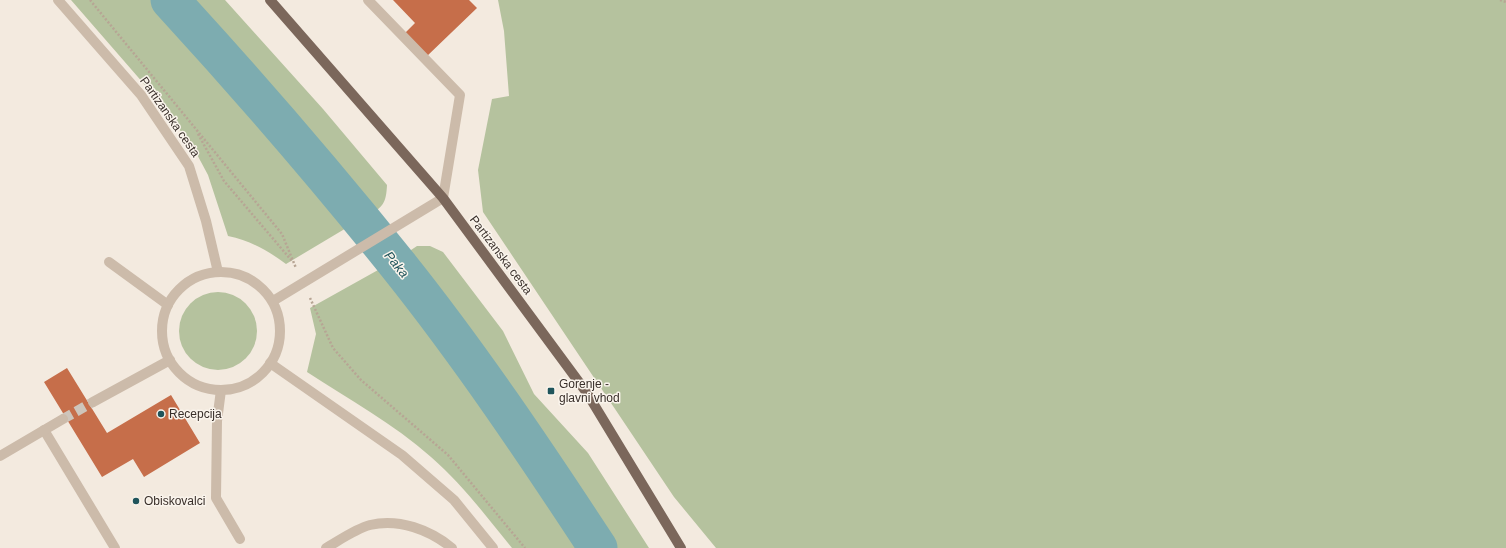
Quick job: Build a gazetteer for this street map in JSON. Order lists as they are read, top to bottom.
{
  "streets": {
    "main road": ["Partizanska cesta"]
  },
  "water": ["Paka"],
  "places": {
    "transit": ["Gorenje - glavni vhod"],
    "other": ["Recepcija", "Obiskovalci"]
  }
}
